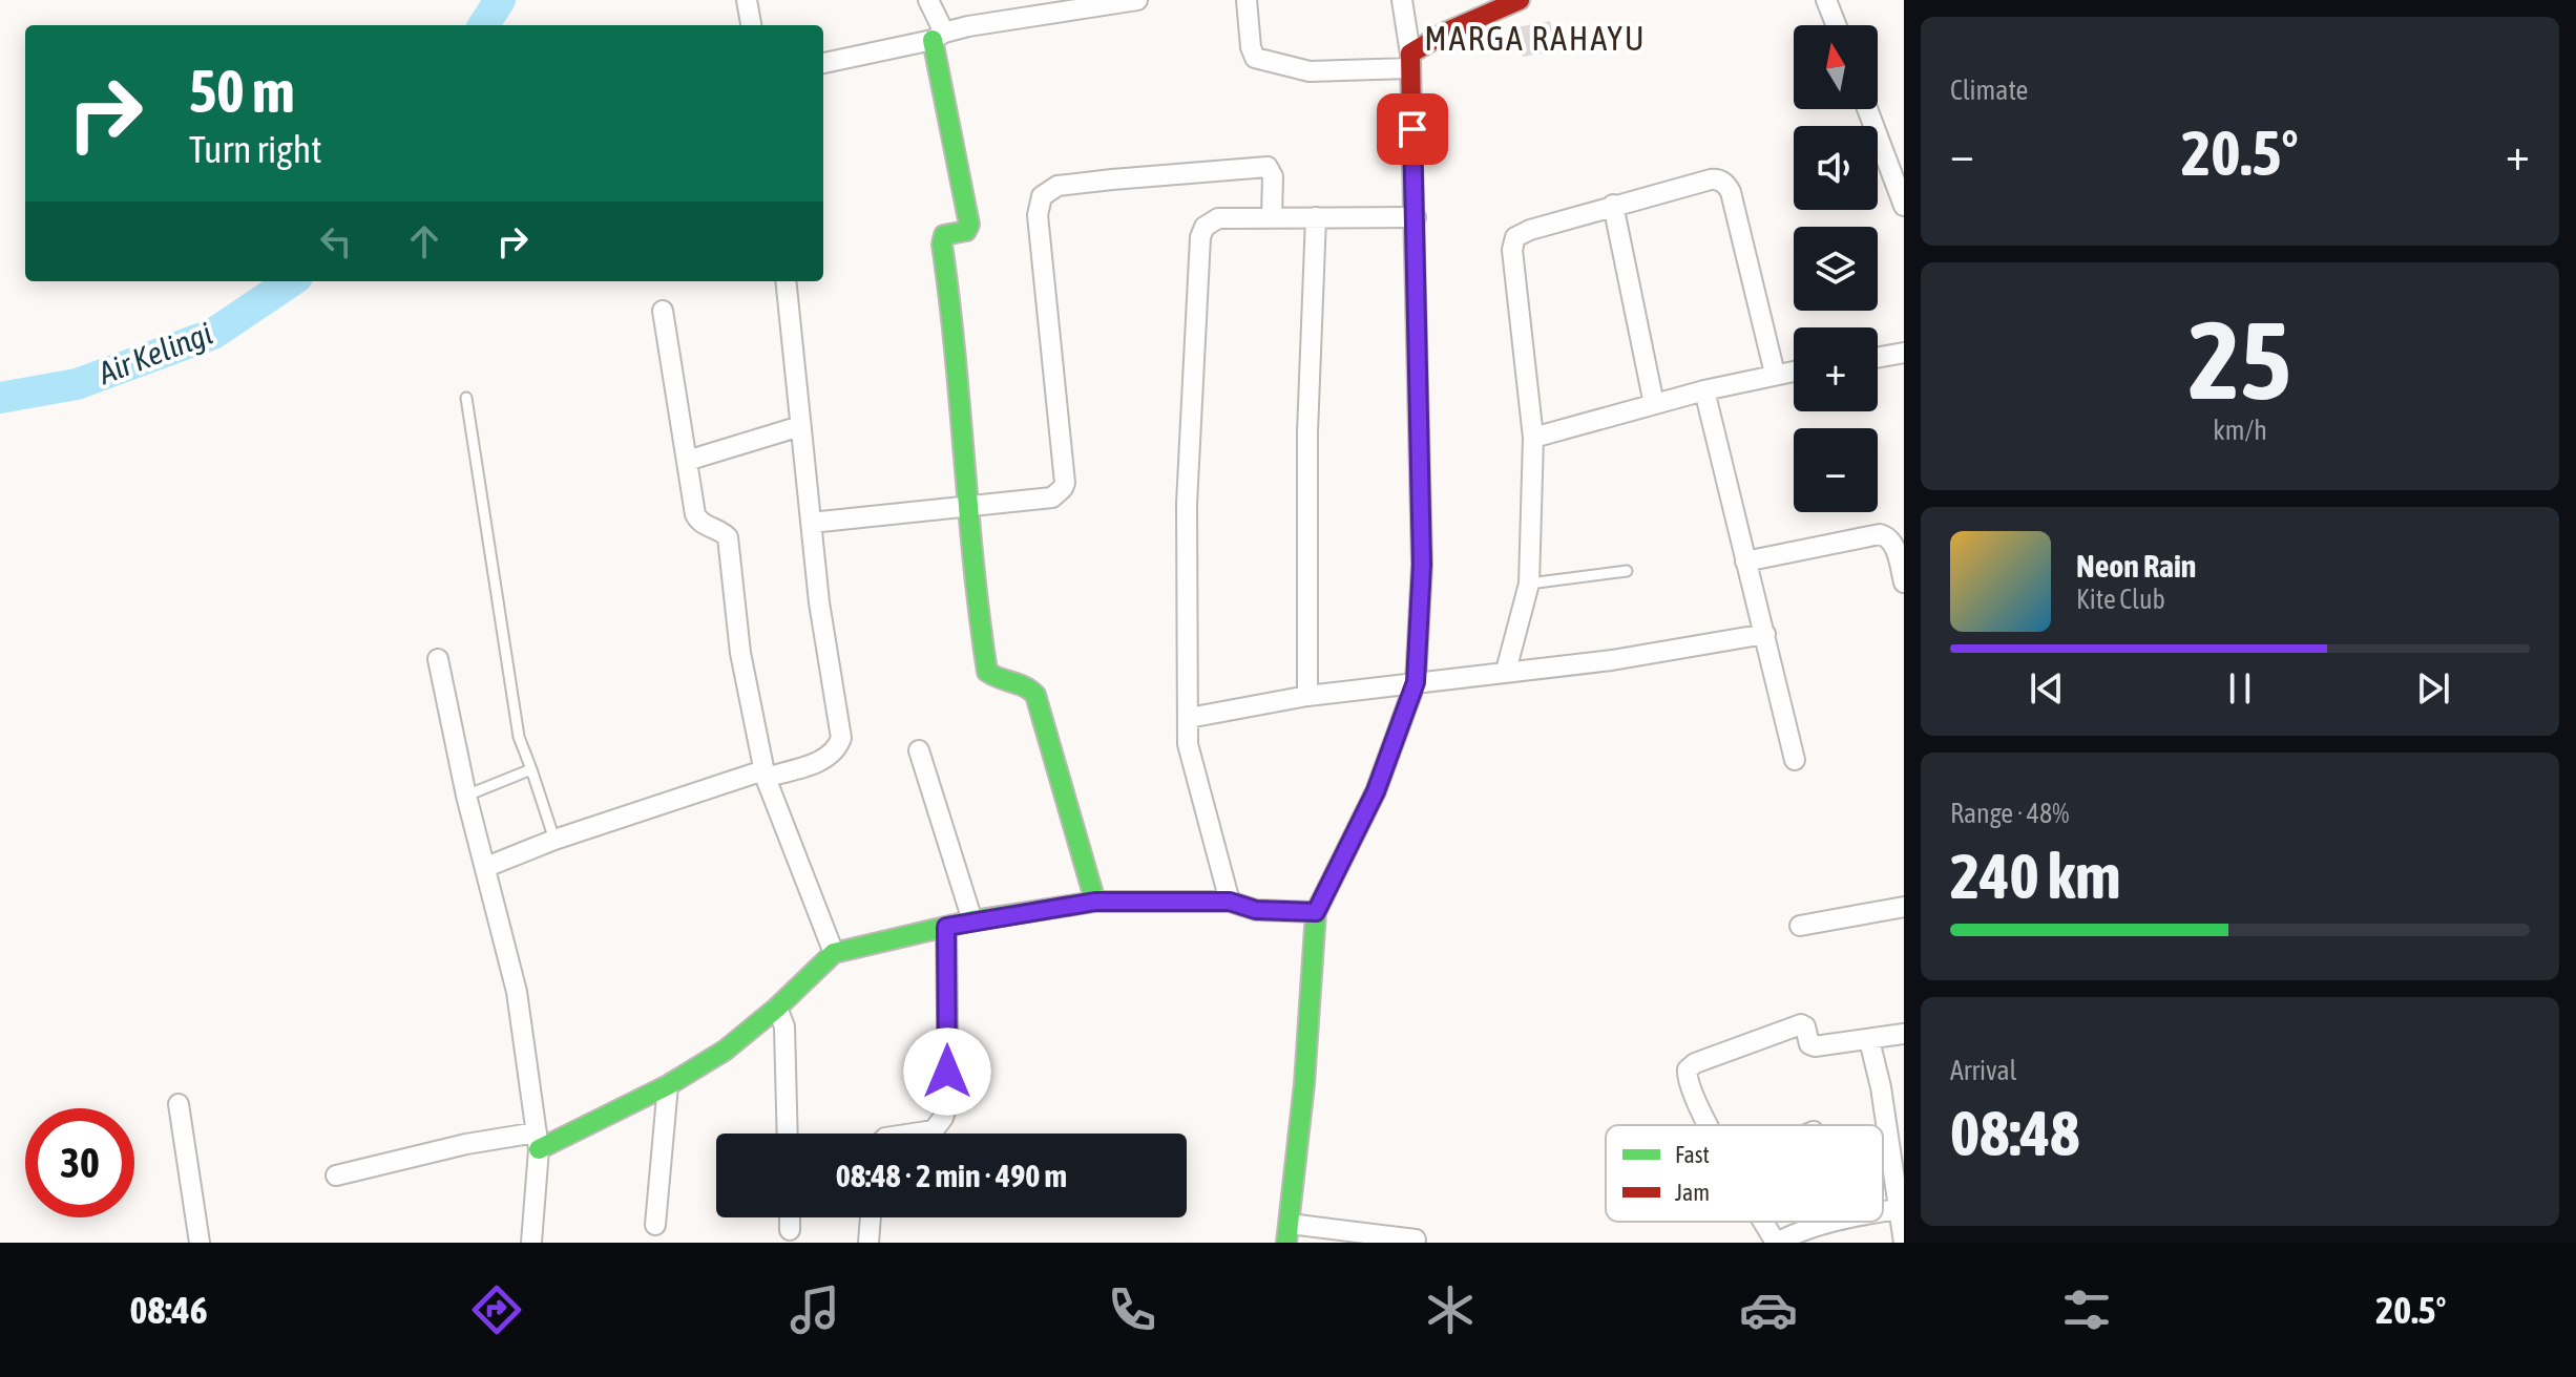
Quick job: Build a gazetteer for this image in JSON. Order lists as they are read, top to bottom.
{
  "districts": ["MARGA RAHAYU"],
  "water": ["Air Kelingi"],
  "legend": ["Fast", "Jam"],
  "north": "top",
  "page": {
    "tile": [
      "Climate",
      ["25", "km/h"],
      ["Range · 48%", "240 km"],
      ["Arrival", "08:48"]
    ],
    "map_buttons": ["+", "−"],
    "turn": ["50 m", "Turn right"],
    "heat": ["−", "20.5°", "+"],
    "song": ["Neon Rain", "Kite Club"],
    "limit": "30",
    "trip": "08:48 · 2 min · 490 m",
    "tabs": ["08:46", "20.5°"]
  }
}
